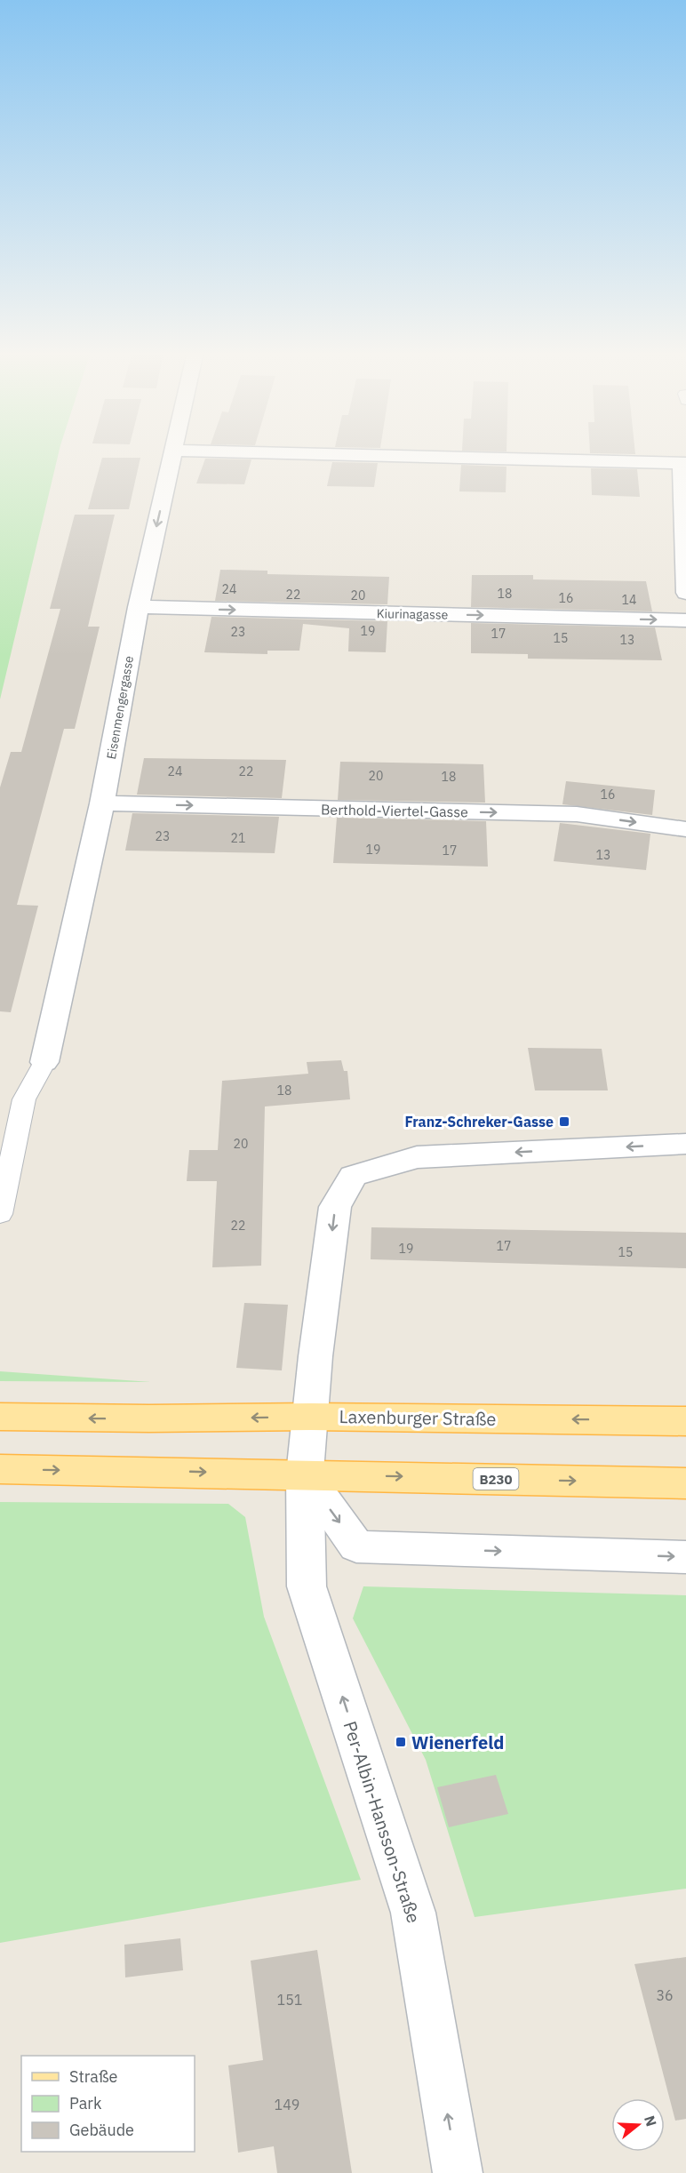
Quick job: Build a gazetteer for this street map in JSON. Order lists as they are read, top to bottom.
{
  "streets": {
    "main road": ["Laxenburger Straße", "B230"],
    "street": [
      "Kiurinagasse",
      "Eisenmengergasse",
      "Berthold-Viertel-Gasse",
      "Per-Albin-Hansson-Straße"
    ]
  },
  "crossings": [
    ["Kiurinagasse", "Eisenmengergasse"],
    ["Eisenmengergasse", "Berthold-Viertel-Gasse"],
    ["B230", "Per-Albin-Hansson-Straße"]
  ],
  "one_way": ["Berthold-Viertel-Gasse", "Per-Albin-Hansson-Straße"],
  "places": {
    "transit": ["Franz-Schreker-Gasse", "Wienerfeld"]
  },
  "house_numbers": [
    "24",
    "18",
    "22",
    "20",
    "16",
    "14",
    "19",
    "23",
    "17",
    "15",
    "13",
    "24",
    "22",
    "20",
    "18",
    "16",
    "23",
    "21",
    "19",
    "17",
    "13",
    "18",
    "20",
    "22",
    "17",
    "19",
    "15",
    "36",
    "151",
    "149"
  ],
  "legend": ["Straße", "Park", "Gebäude"],
  "north": "right"
}
